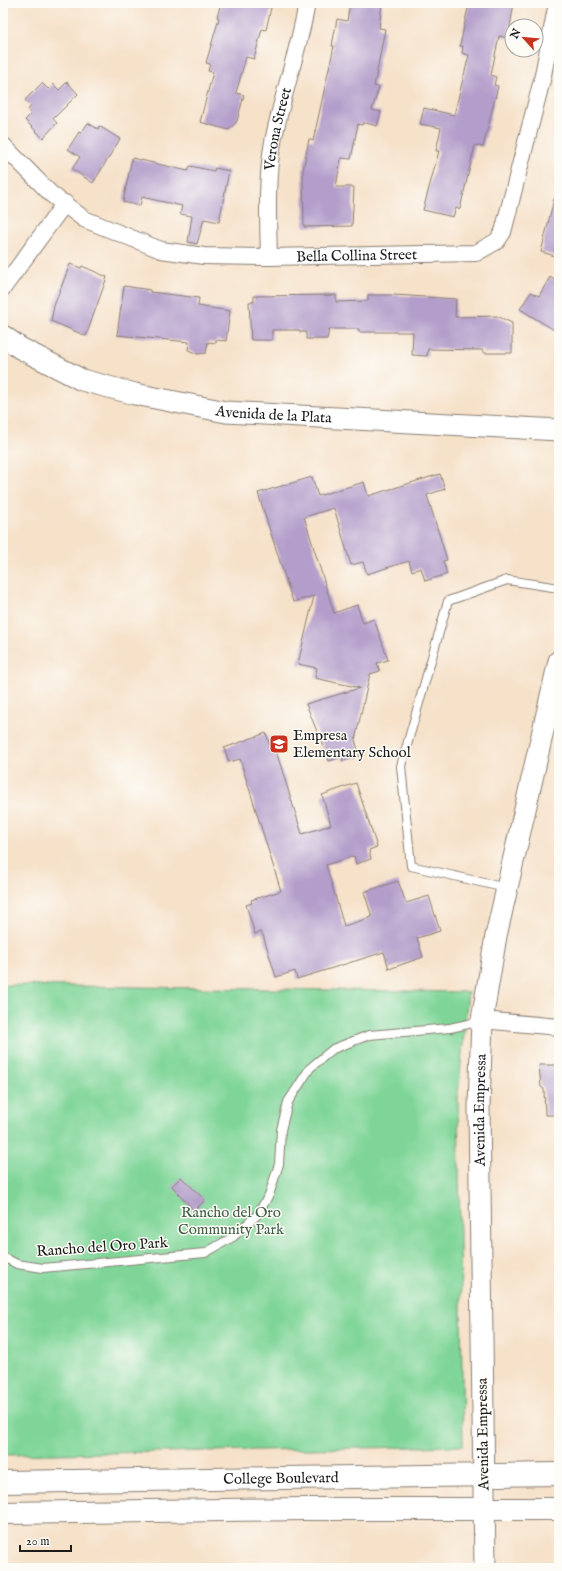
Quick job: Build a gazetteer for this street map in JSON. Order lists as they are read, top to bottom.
{
  "streets": {
    "main road": ["College Boulevard"],
    "street": [
      "Verona Street",
      "Bella Collina Street",
      "Avenida de la Plata",
      "Avenida Empressa"
    ],
    "lane": ["Rancho del Oro Park"]
  },
  "crossings": [
    ["Verona Street", "Bella Collina Street"],
    ["Avenida Empressa", "Rancho del Oro Park"],
    ["Avenida Empressa", "College Boulevard"]
  ],
  "parks": ["Rancho del Oro Community Park"],
  "places": {
    "school or university": ["Empresa Elementary School"]
  },
  "scale_bar": "20 m",
  "north": "top left"
}
